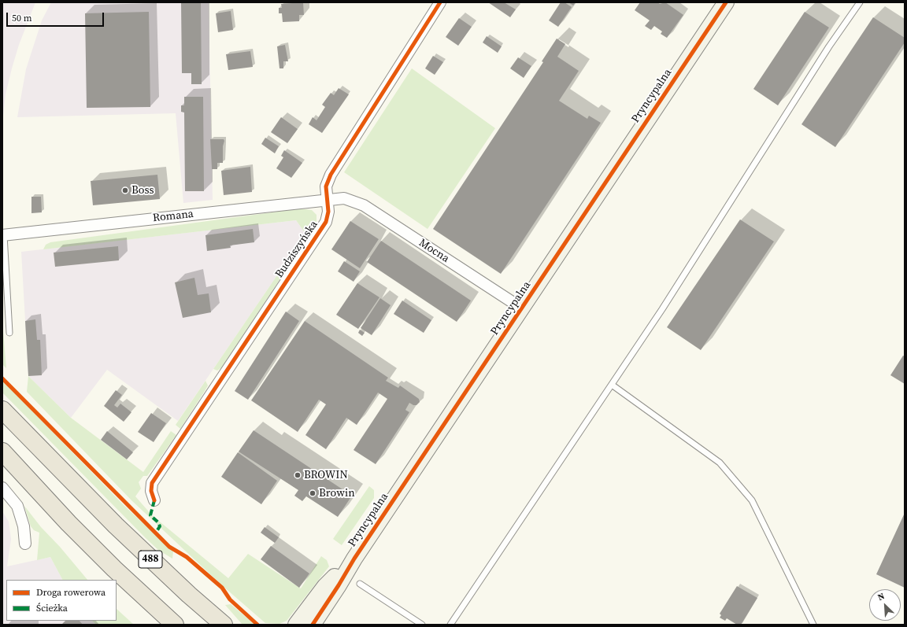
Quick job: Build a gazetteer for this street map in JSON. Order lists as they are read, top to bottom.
{
  "streets": {
    "main road": ["488"],
    "street": [
      "Pryncypalna",
      "Romana",
      "Budziszyńska",
      "Mocna"
    ]
  },
  "crossings": [
    ["Pryncypalna", "Mocna"],
    ["Romana", "Budziszyńska"],
    ["Romana", "Mocna"]
  ],
  "places": ["Boss", "BROWIN", "Browin"],
  "legend": ["Droga rowerowa", "Ścieżka"],
  "scale_bar": "50 m",
  "north": "top left"
}
